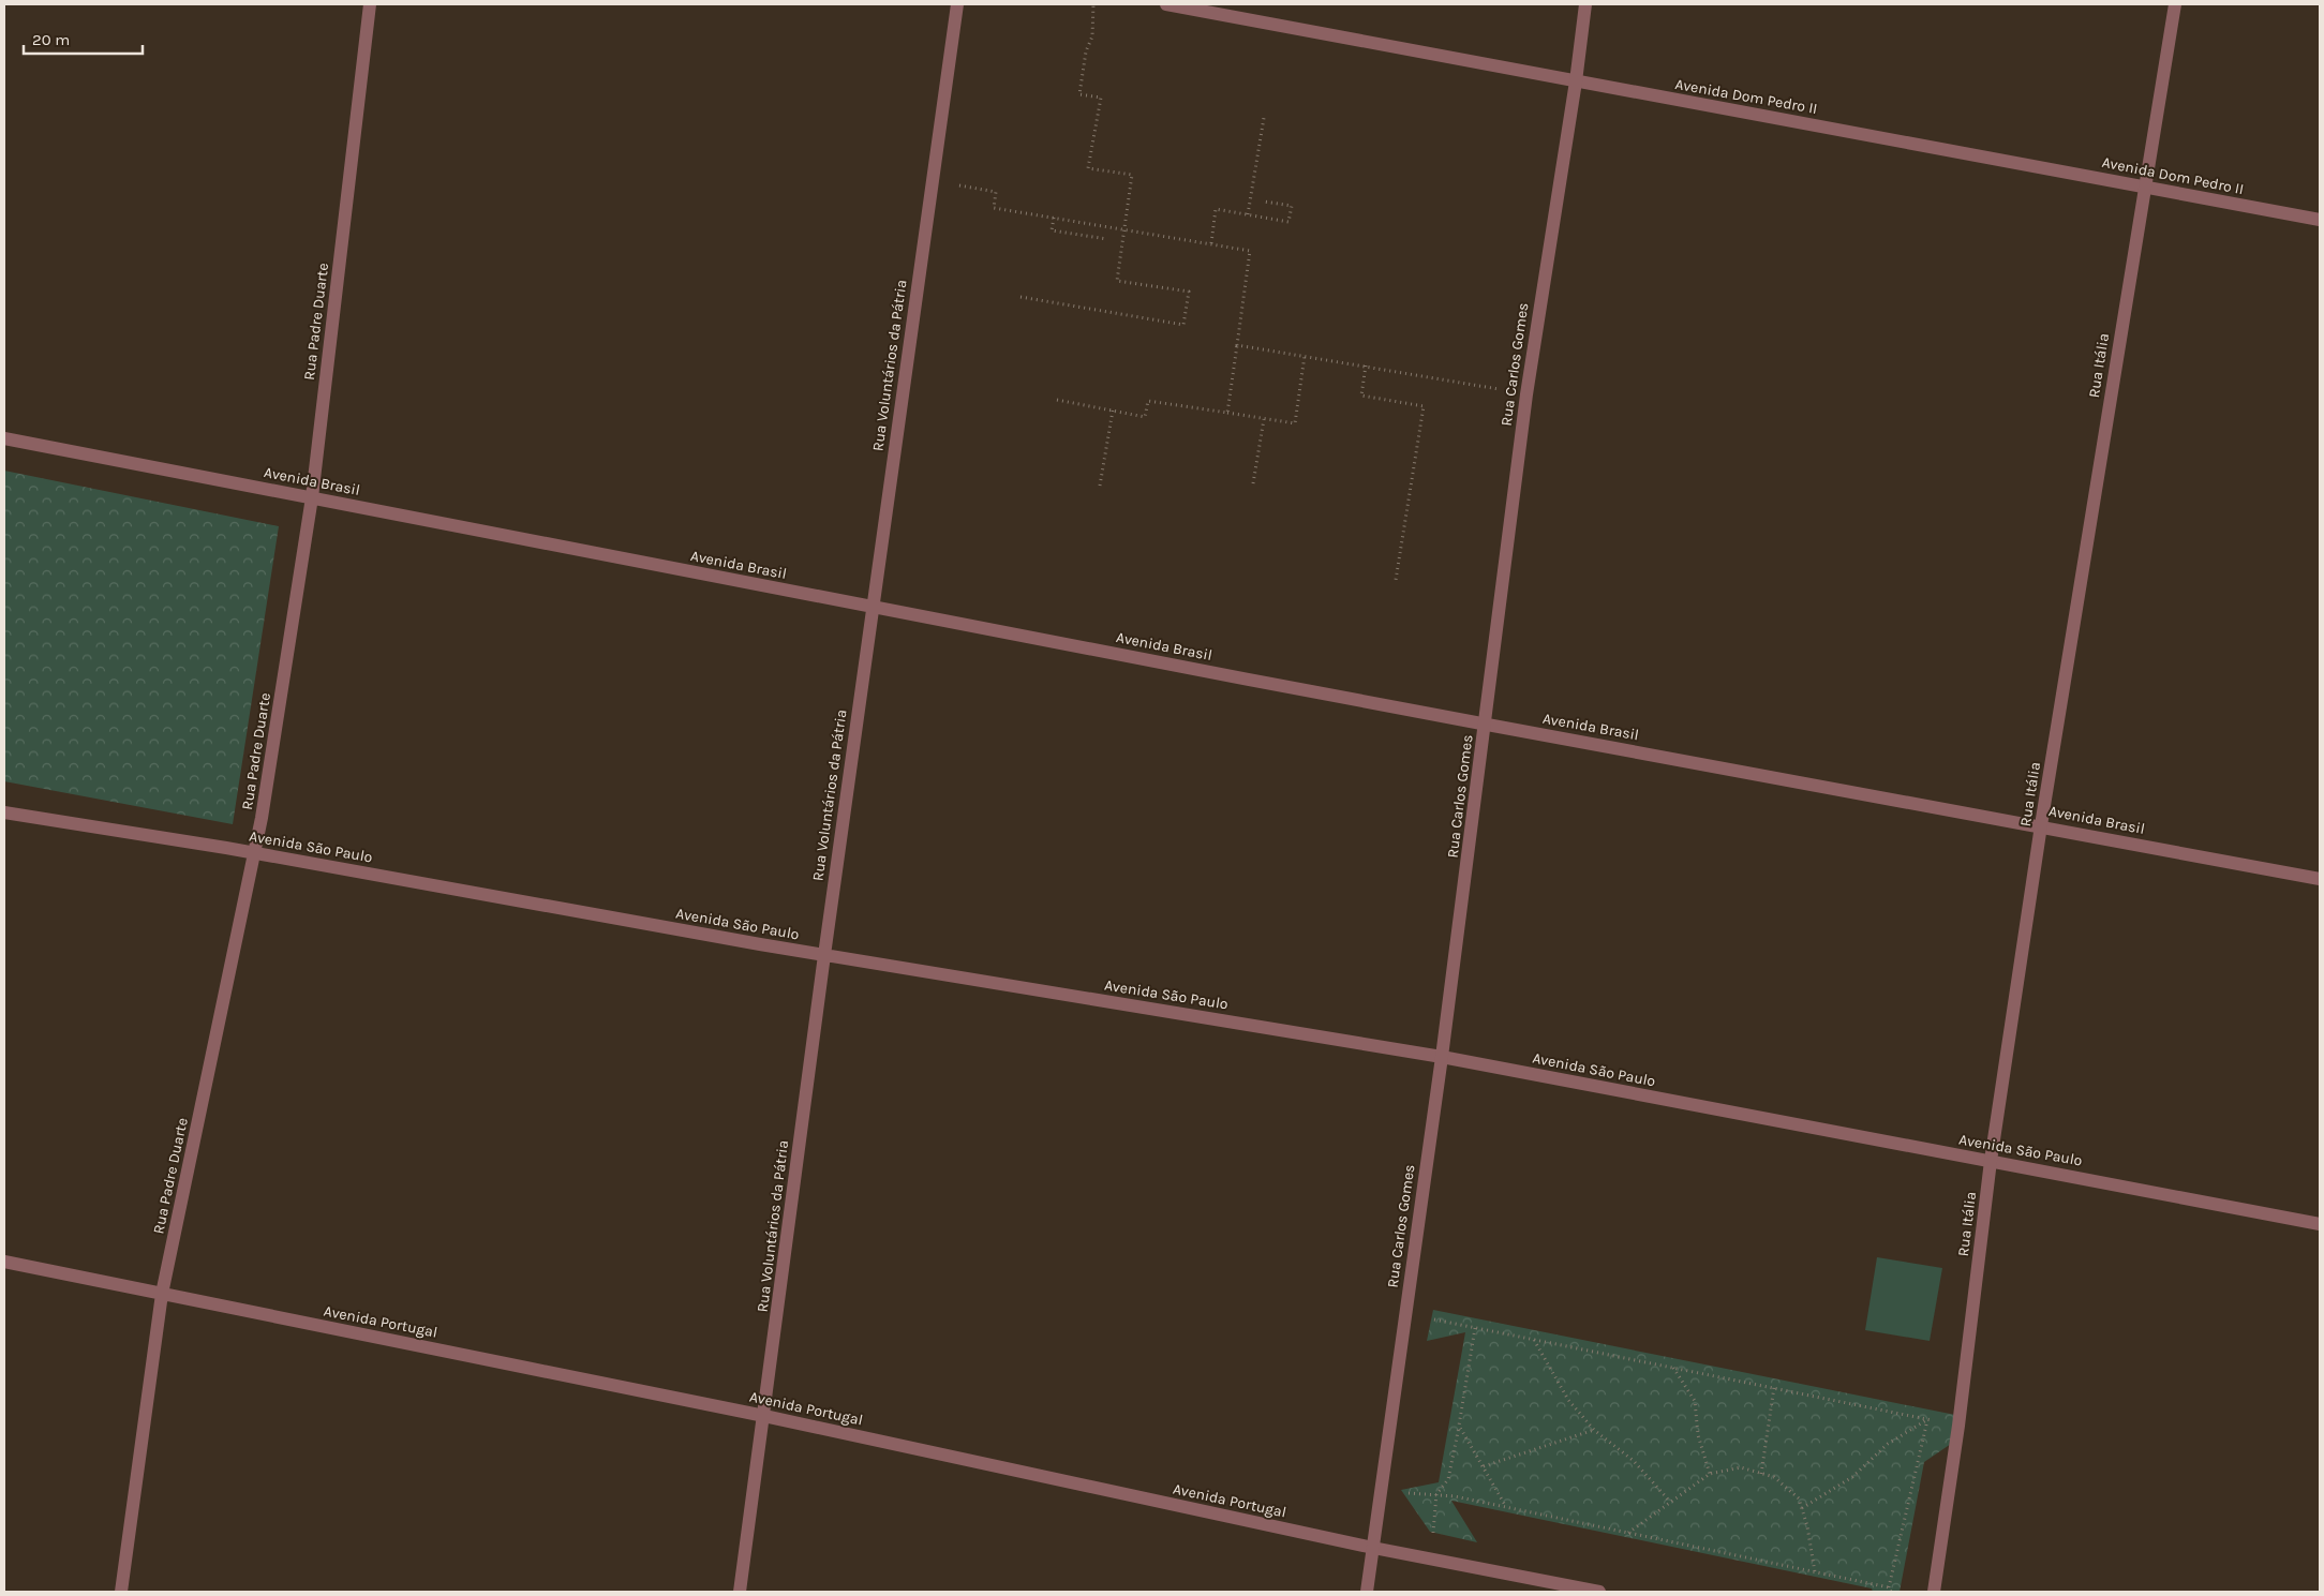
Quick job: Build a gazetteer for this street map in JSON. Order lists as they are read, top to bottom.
{
  "streets": {
    "street": [
      "Avenida Dom Pedro II",
      "Rua Padre Duarte",
      "Rua Carlos Gomes",
      "Rua Voluntários da Pátria",
      "Rua Itália",
      "Avenida Brasil",
      "Avenida São Paulo",
      "Avenida Portugal"
    ]
  },
  "crossings": [
    ["Avenida Dom Pedro II", "Rua Carlos Gomes"],
    ["Avenida Dom Pedro II", "Rua Itália"],
    ["Rua Padre Duarte", "Avenida Brasil"],
    ["Rua Padre Duarte", "Avenida São Paulo"],
    ["Rua Padre Duarte", "Avenida Portugal"],
    ["Rua Carlos Gomes", "Avenida Brasil"],
    ["Rua Carlos Gomes", "Avenida São Paulo"],
    ["Rua Carlos Gomes", "Avenida Portugal"],
    ["Rua Voluntários da Pátria", "Avenida Brasil"],
    ["Rua Voluntários da Pátria", "Avenida São Paulo"],
    ["Rua Voluntários da Pátria", "Avenida Portugal"],
    ["Rua Itália", "Avenida Brasil"],
    ["Rua Itália", "Avenida São Paulo"]
  ],
  "scale_bar": "20 m"
}
